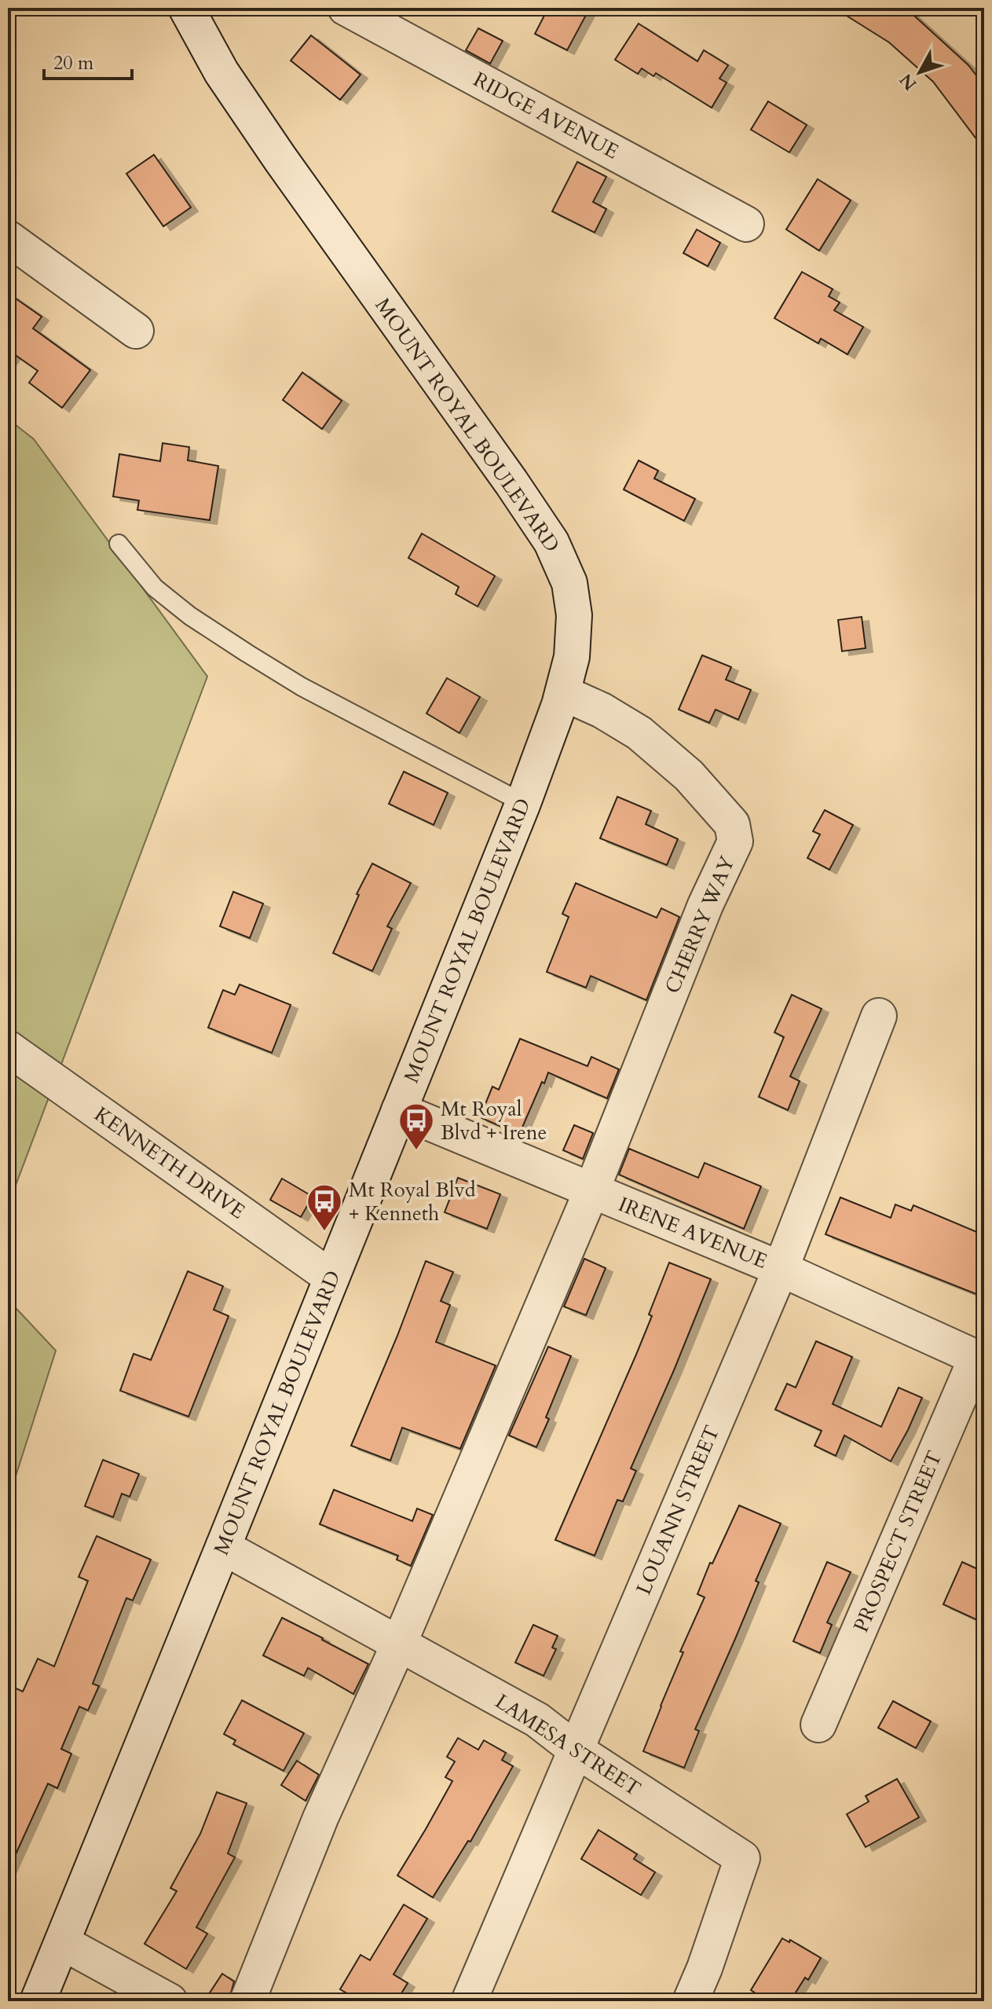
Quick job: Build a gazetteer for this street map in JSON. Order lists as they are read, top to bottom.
{
  "streets": {
    "street": [
      "RIDGE AVENUE",
      "MOUNT ROYAL BOULEVARD",
      "CHERRY WAY",
      "KENNETH DRIVE",
      "IRENE AVENUE",
      "LOUANN STREET",
      "PROSPECT STREET",
      "LAMESA STREET"
    ]
  },
  "crossings": [
    ["MOUNT ROYAL BOULEVARD", "CHERRY WAY"],
    ["MOUNT ROYAL BOULEVARD", "KENNETH DRIVE"],
    ["MOUNT ROYAL BOULEVARD", "IRENE AVENUE"],
    ["MOUNT ROYAL BOULEVARD", "LAMESA STREET"],
    ["CHERRY WAY", "IRENE AVENUE"],
    ["CHERRY WAY", "LAMESA STREET"],
    ["IRENE AVENUE", "LOUANN STREET"],
    ["IRENE AVENUE", "PROSPECT STREET"],
    ["LOUANN STREET", "LAMESA STREET"]
  ],
  "places": {
    "bus stop": ["Mt Royal Blvd + Irene", "Mt Royal Blvd + Kenneth"]
  },
  "scale_bar": "20 m",
  "north": "bottom left"
}
